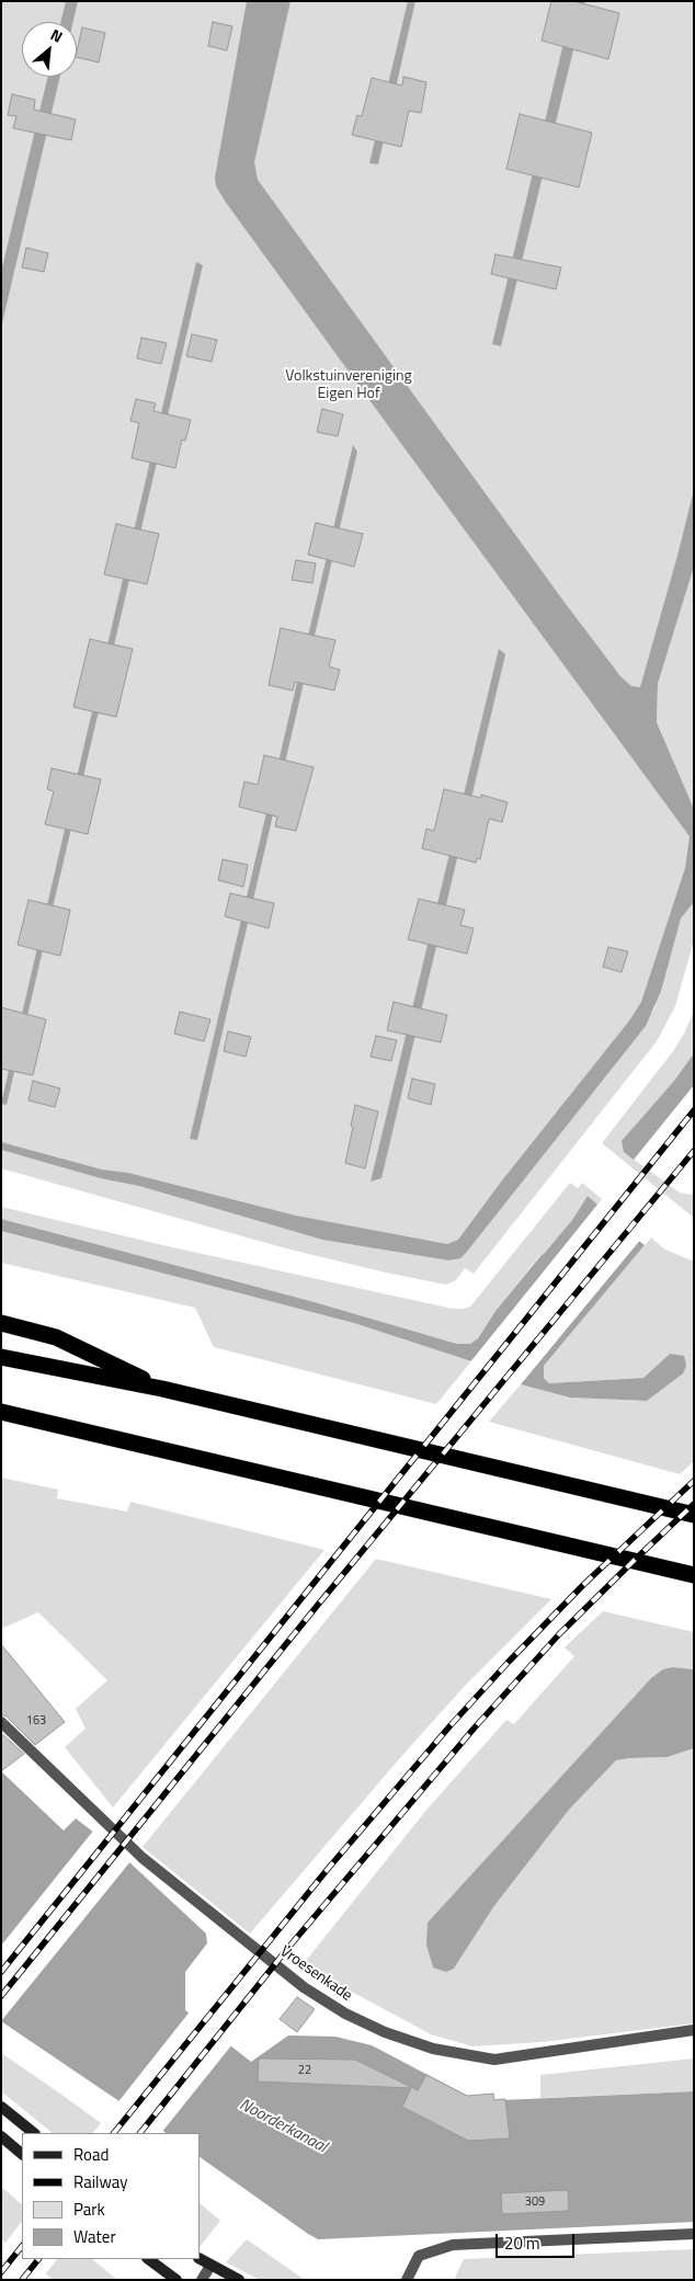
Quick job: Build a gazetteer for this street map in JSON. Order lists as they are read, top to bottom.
{
  "streets": {
    "street": ["Vroesenkade"]
  },
  "water": ["Noorderkanaal"],
  "parks": ["Volkstuinvereniging Eigen Hof"],
  "house_numbers": ["163", "22", "309"],
  "legend": [
    "Road",
    "Railway",
    "Park",
    "Water"
  ],
  "scale_bar": "20 m",
  "north": "top right"
}
